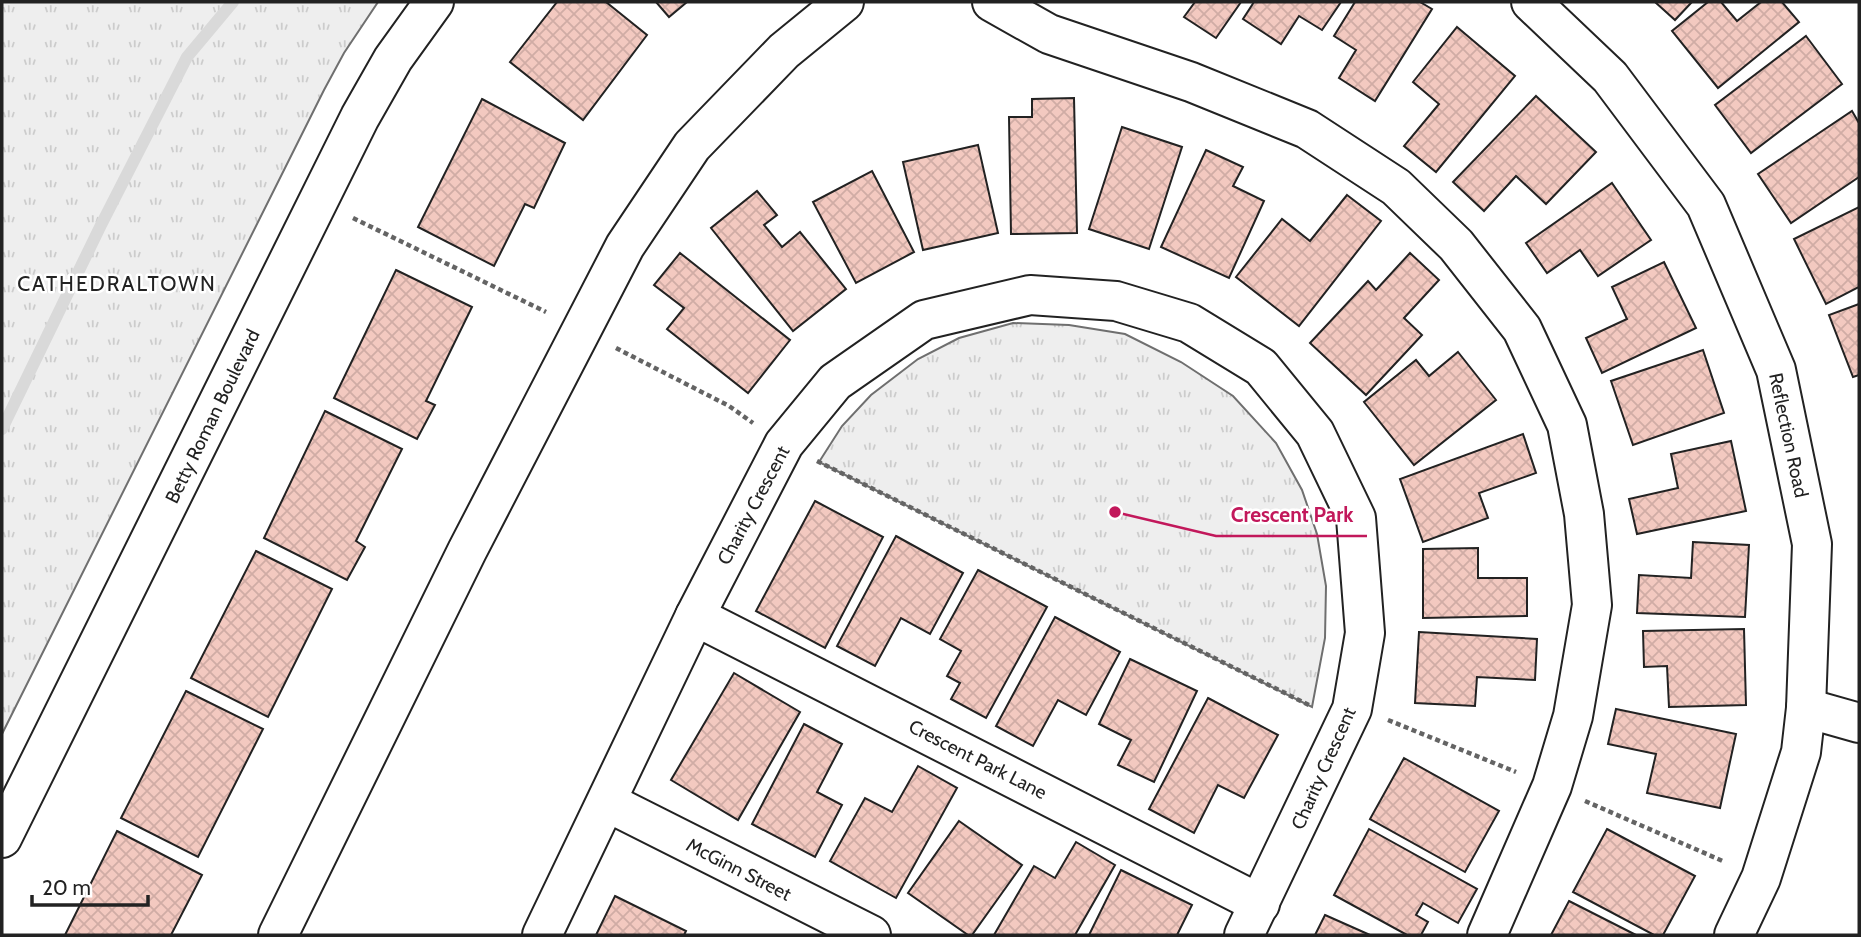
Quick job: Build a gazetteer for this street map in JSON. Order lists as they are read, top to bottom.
{
  "streets": {
    "street": [
      "Betty Roman Boulevard",
      "Reflection Road",
      "Charity Crescent",
      "Crescent Park Lane",
      "McGinn Street"
    ]
  },
  "crossings": [
    ["Charity Crescent", "Crescent Park Lane"],
    ["Charity Crescent", "McGinn Street"]
  ],
  "districts": ["CATHEDRALTOWN"],
  "places": ["Crescent Park"],
  "scale_bar": "20 m"
}
